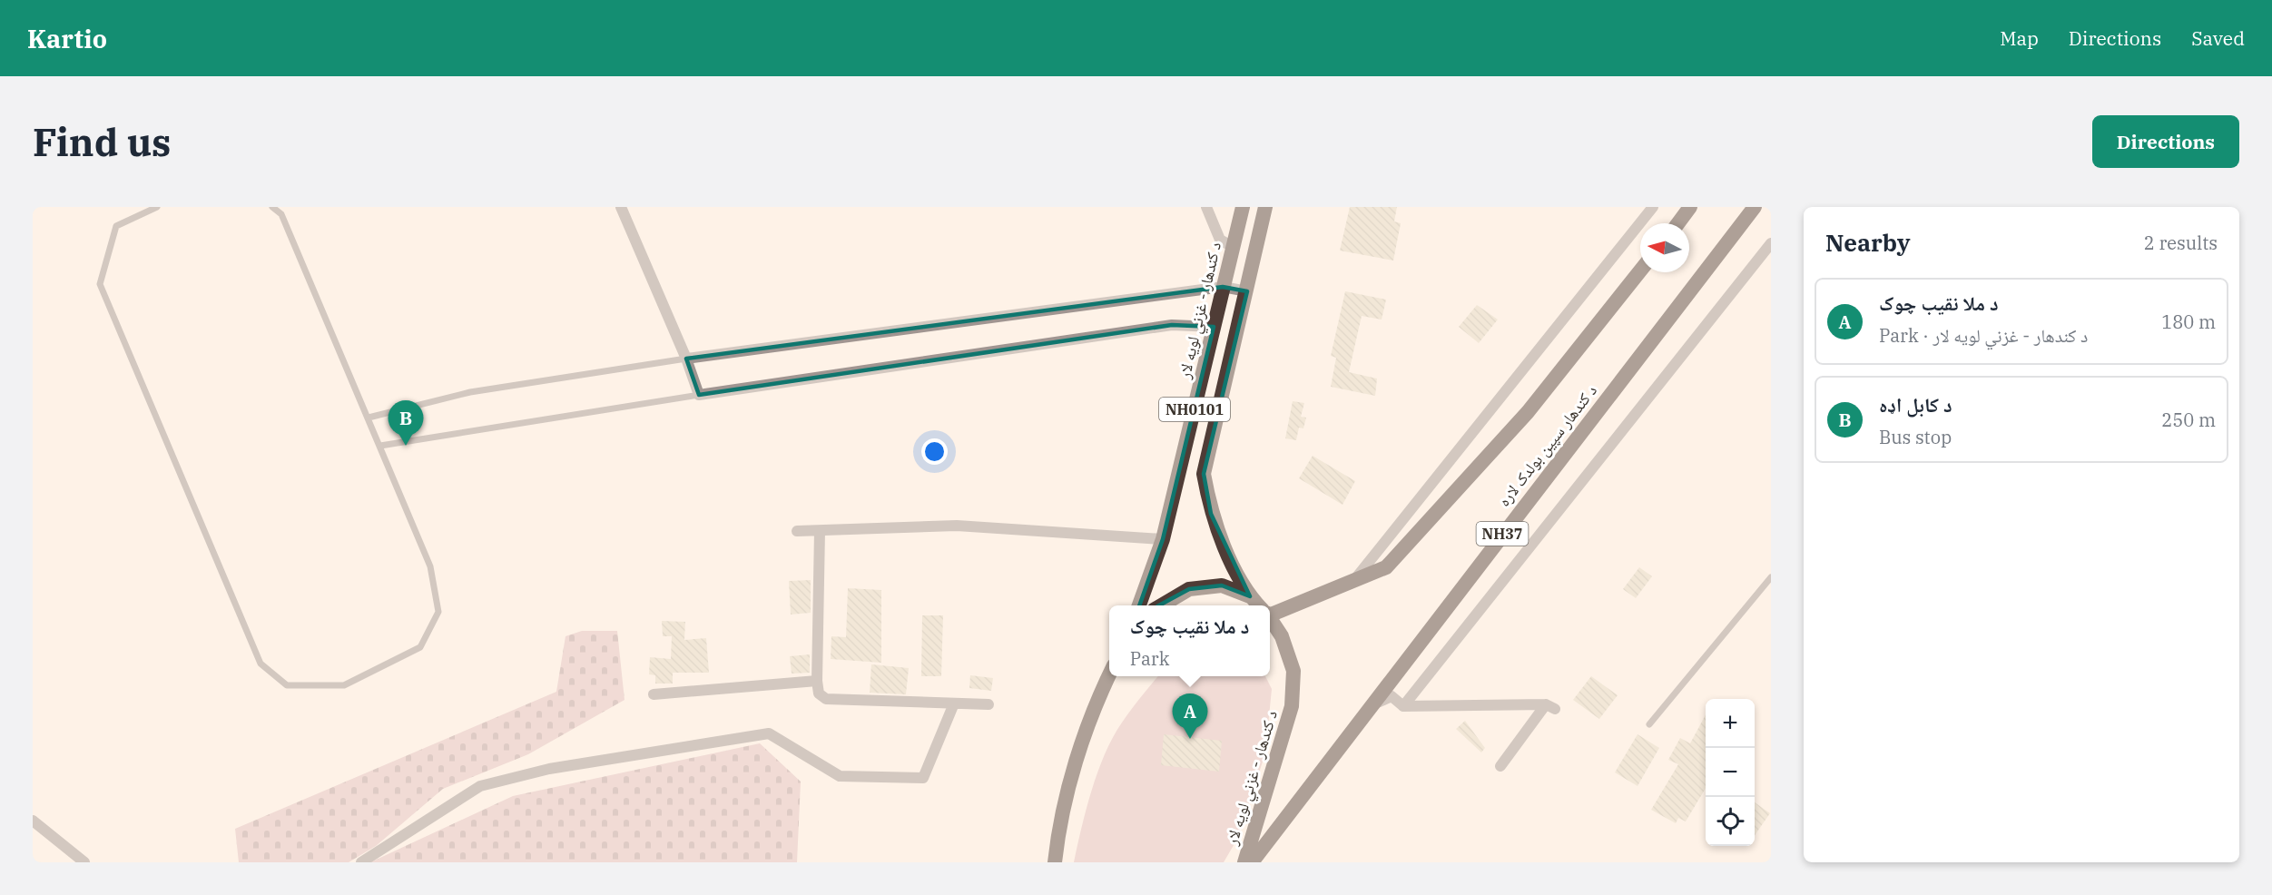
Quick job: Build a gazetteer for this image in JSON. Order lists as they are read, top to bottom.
{
  "streets": {
    "highway": [
      "د کندهار - غزني لويه لار",
      "NH0101",
      "د کندهار سپین بولدک لاره",
      "NH37"
    ]
  },
  "north": "left",
  "page": {
    "header": "Kartio",
    "nav": ["Map", "Directions", "Saved"],
    "buttons": "Directions",
    "title": "Find us",
    "heading": ["Nearby", "2 results"],
    "list": [
      {
        "mark": "A",
        "name": "د ملا نقيب چوک",
        "note": "Park · د کندهار - غزني لويه لار",
        "value": "180 m"
      },
      {
        "mark": "B",
        "name": "د کابل اډه",
        "note": "Bus stop",
        "value": "250 m"
      }
    ],
    "pins": ["B", "A"],
    "popup": ["د ملا نقيب چوک", "Park"],
    "map_buttons": ["+", "−"]
  }
}
